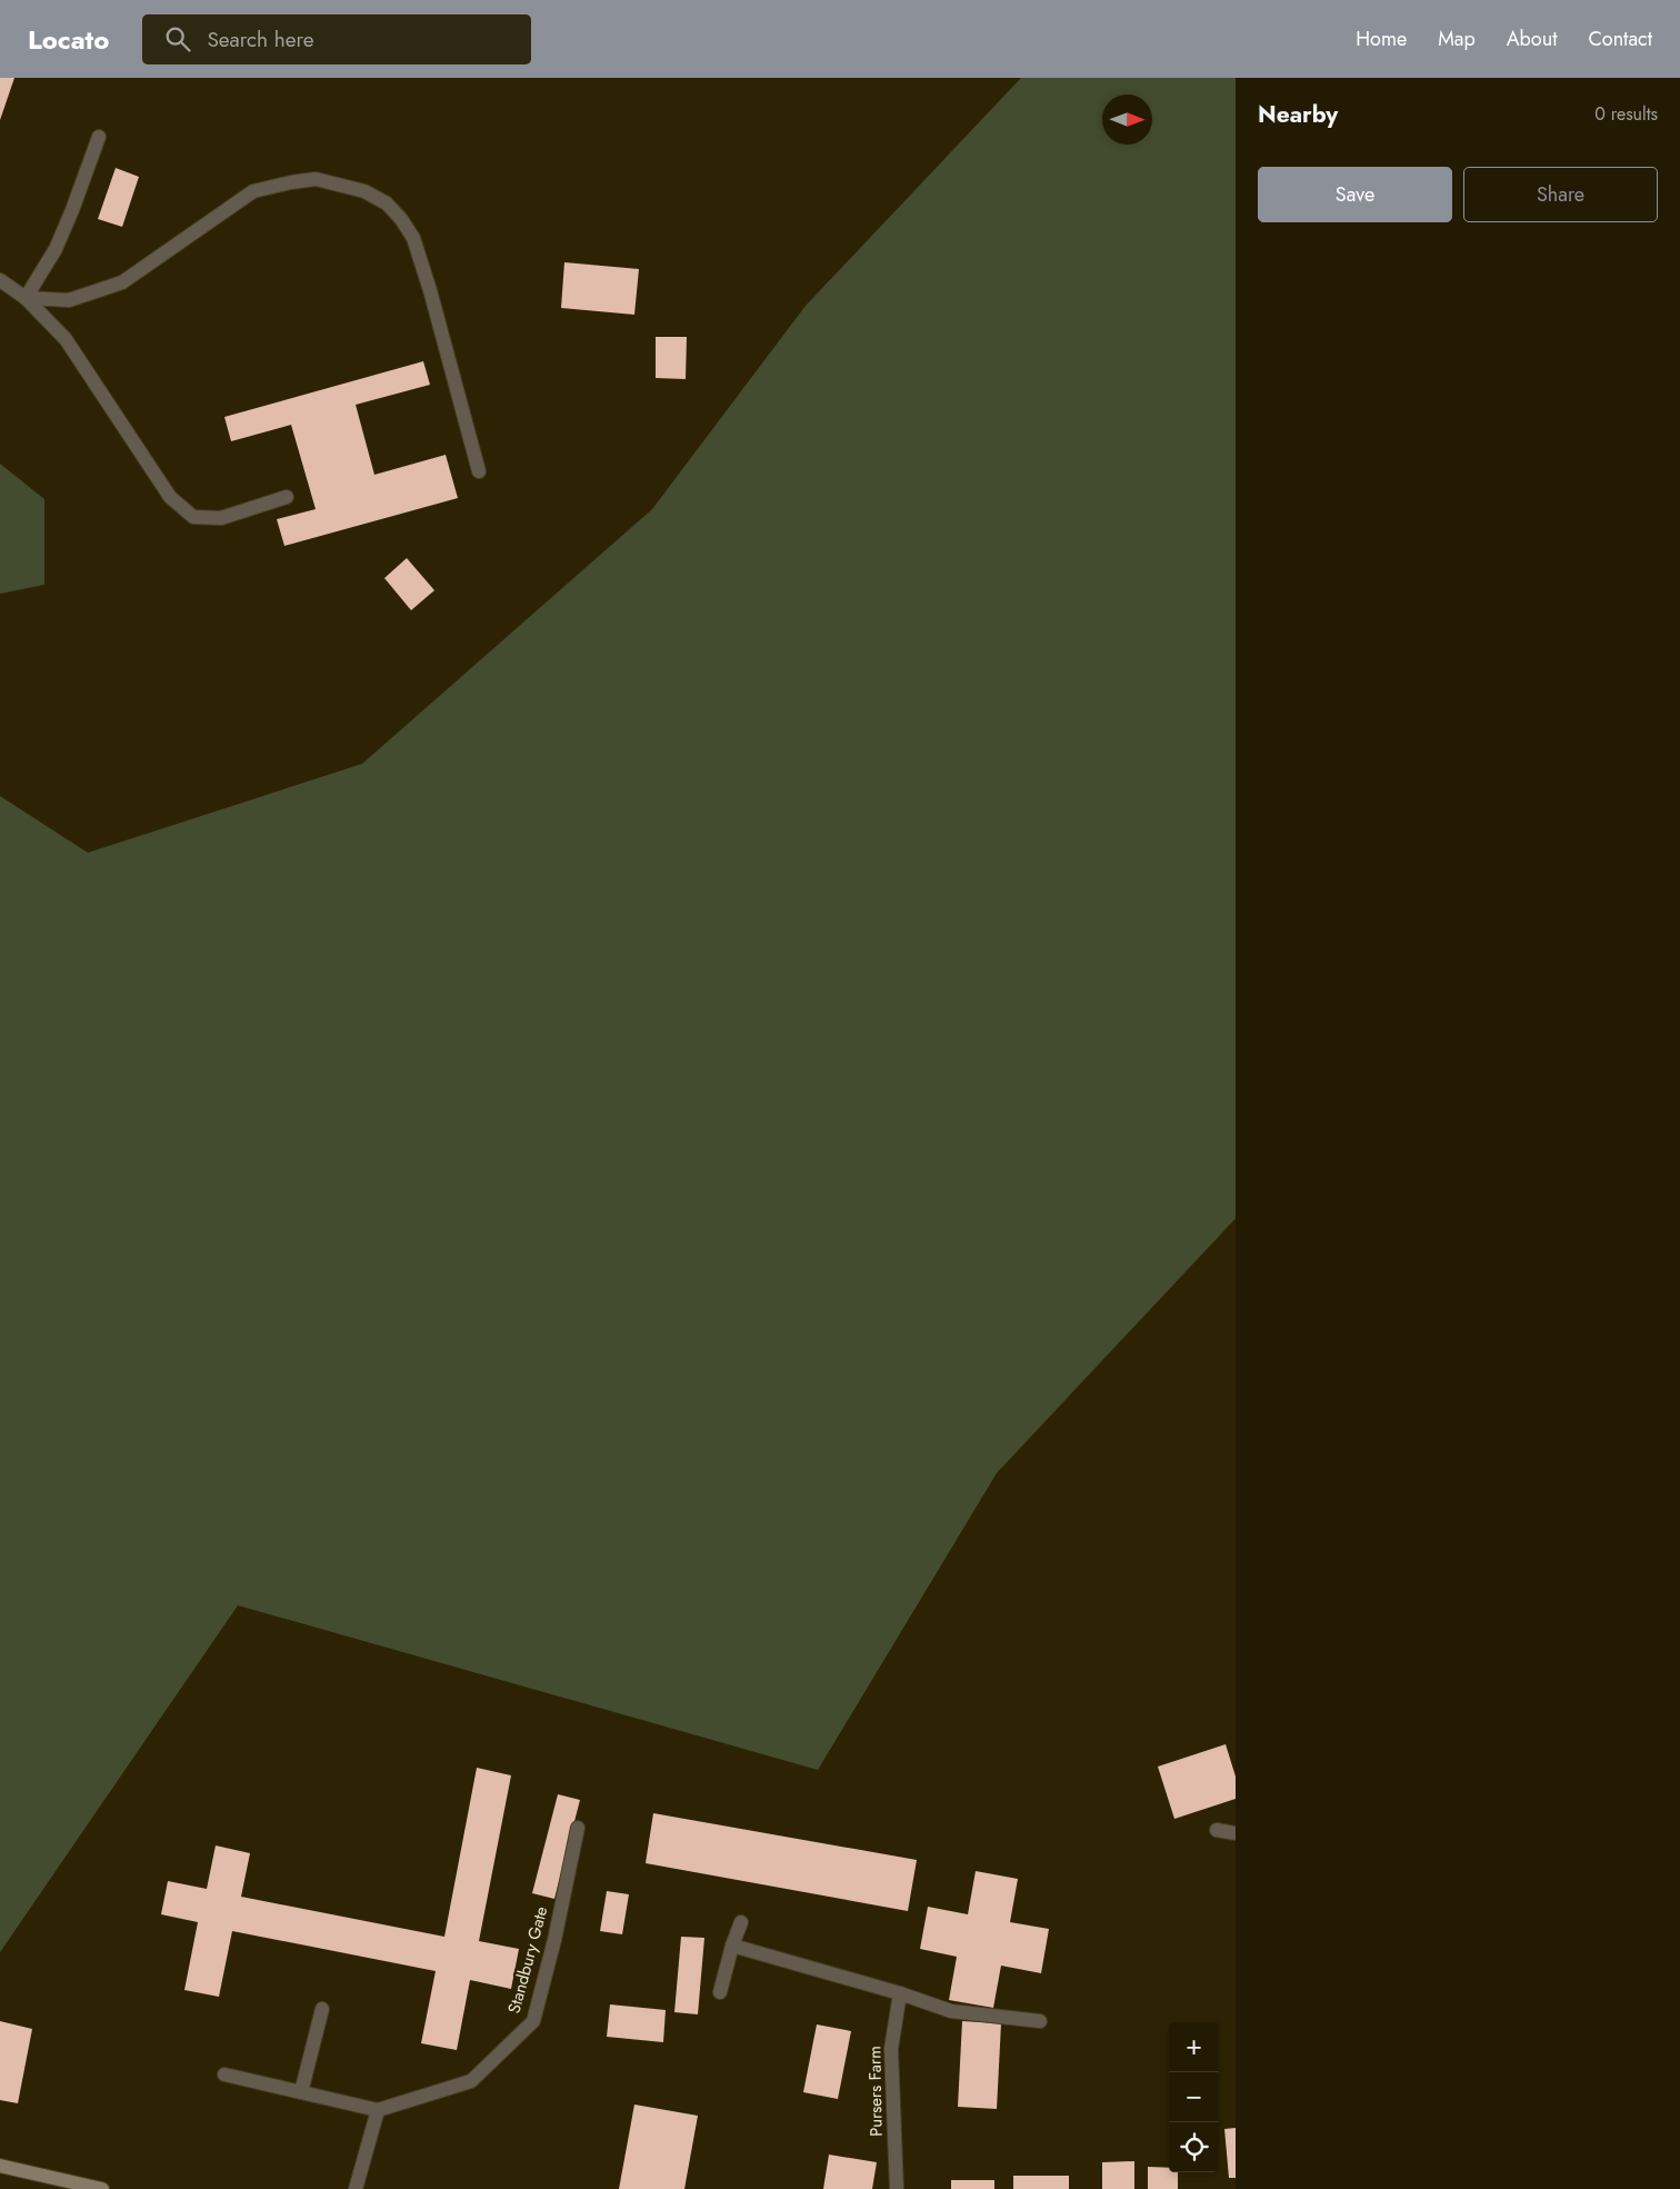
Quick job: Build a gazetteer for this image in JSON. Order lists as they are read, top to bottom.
{
  "streets": {
    "street": ["Standbury Gate", "Pursers Farm"]
  },
  "north": "right",
  "page": {
    "header": "Locato",
    "search": "Search here",
    "nav": [
      "Home",
      "Map",
      "About",
      "Contact"
    ],
    "heading": ["Nearby", "0 results"],
    "buttons": ["Save", "Share"],
    "map_buttons": ["+", "−"]
  }
}
